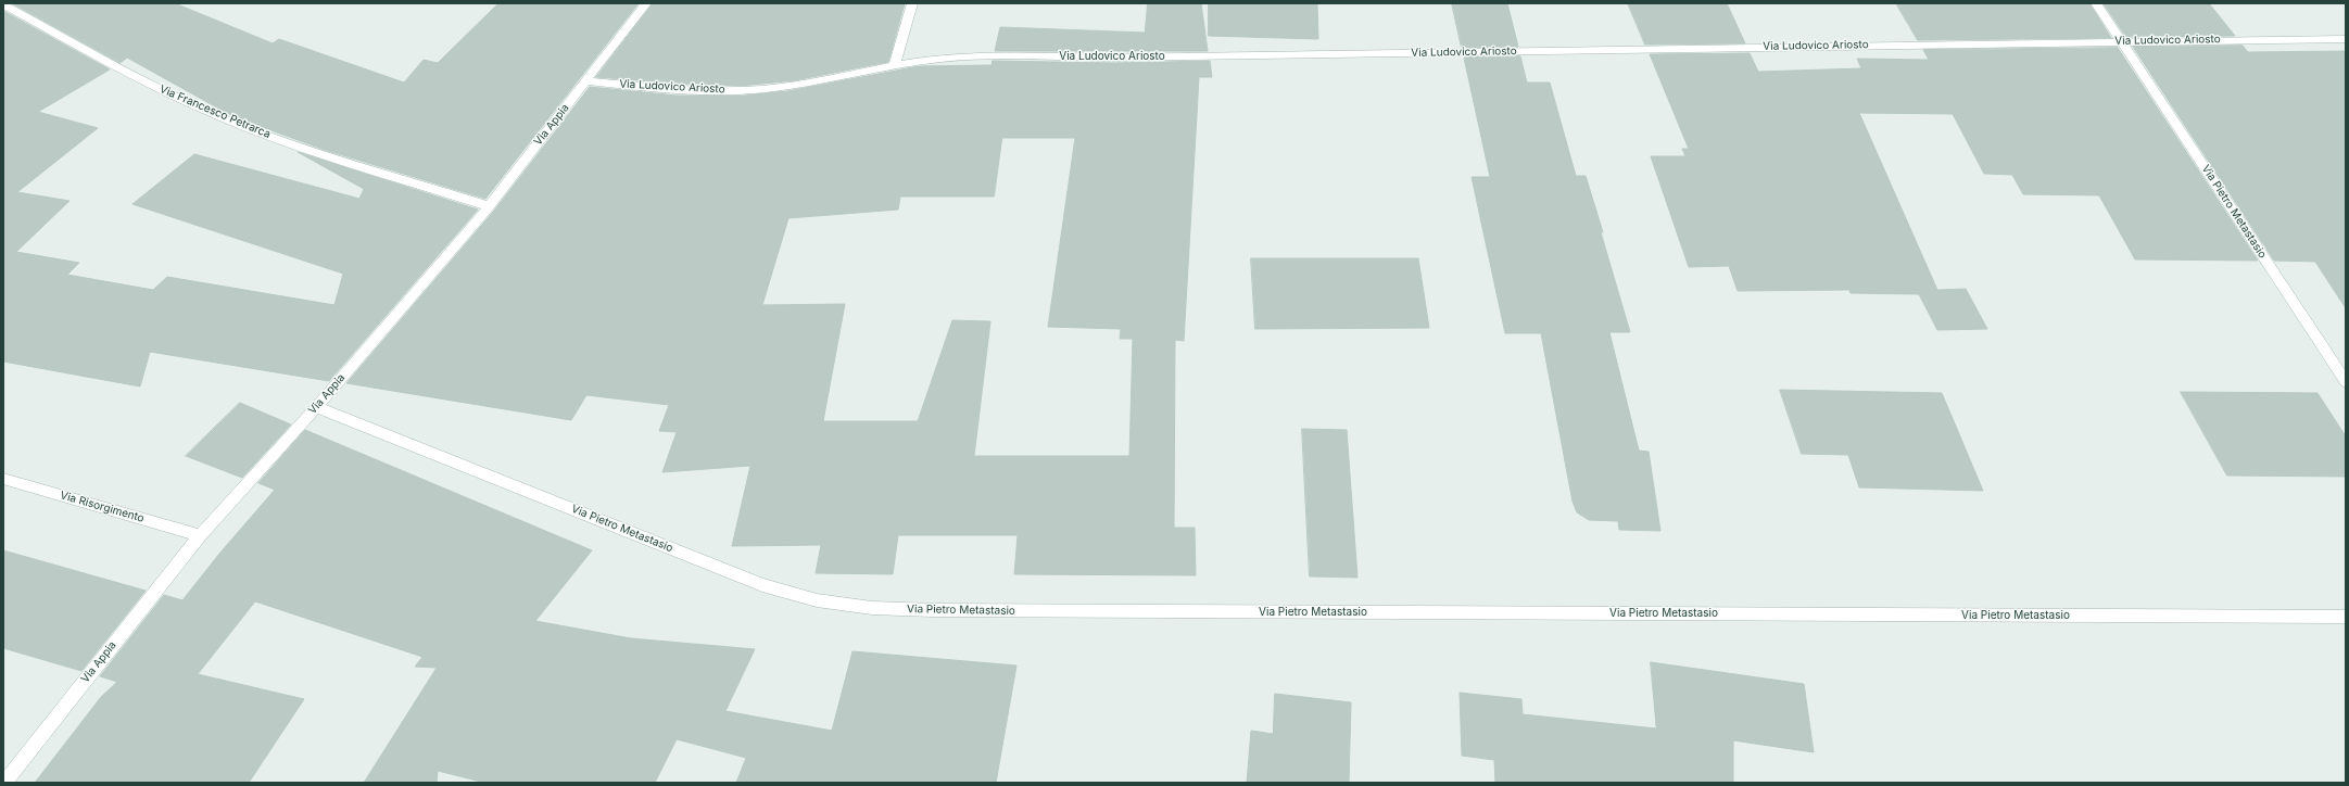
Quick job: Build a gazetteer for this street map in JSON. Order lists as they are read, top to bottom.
{
  "streets": {
    "street": [
      "Via Ludovico Ariosto",
      "Via Francesco Petrarca",
      "Via Appia",
      "Via Pietro Metastasio",
      "Via Risorgimento"
    ]
  },
  "crossings": [
    ["Via Ludovico Ariosto", "Via Appia"],
    ["Via Ludovico Ariosto", "Via Pietro Metastasio"],
    ["Via Francesco Petrarca", "Via Appia"],
    ["Via Appia", "Via Pietro Metastasio"],
    ["Via Appia", "Via Risorgimento"]
  ]
}
